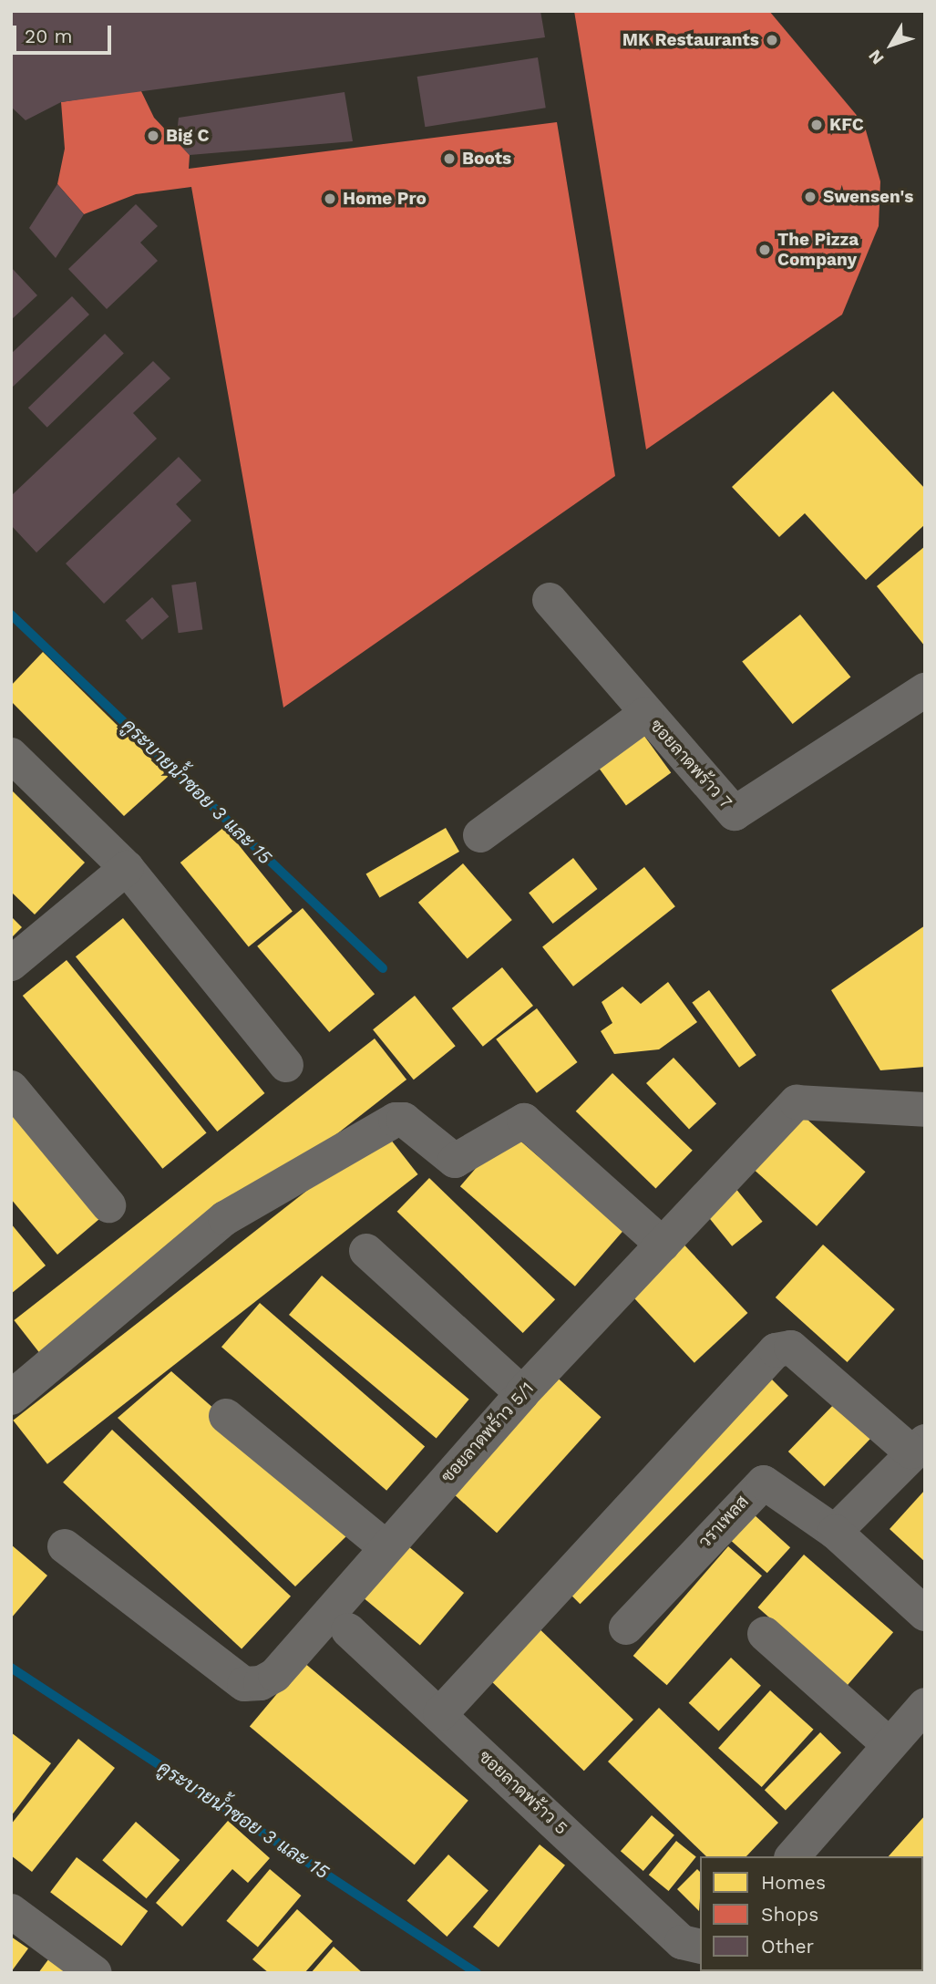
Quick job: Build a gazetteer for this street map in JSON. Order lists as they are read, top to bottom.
{
  "streets": {
    "street": [
      "ซอยลาดพร้าว 7",
      "ซอยลาดพร้าว 5/1",
      "วราเพลส",
      "ซอยลาดพร้าว 5"
    ]
  },
  "water": ["คูระบายน้ำซอย 3 และ 15"],
  "places": [
    "MK Restaurants",
    "KFC",
    "Big C",
    "Boots",
    "Swensen's",
    "Home Pro",
    "The Pizza Company"
  ],
  "legend": ["Homes", "Shops", "Other"],
  "scale_bar": "20 m",
  "north": "bottom left"
}
